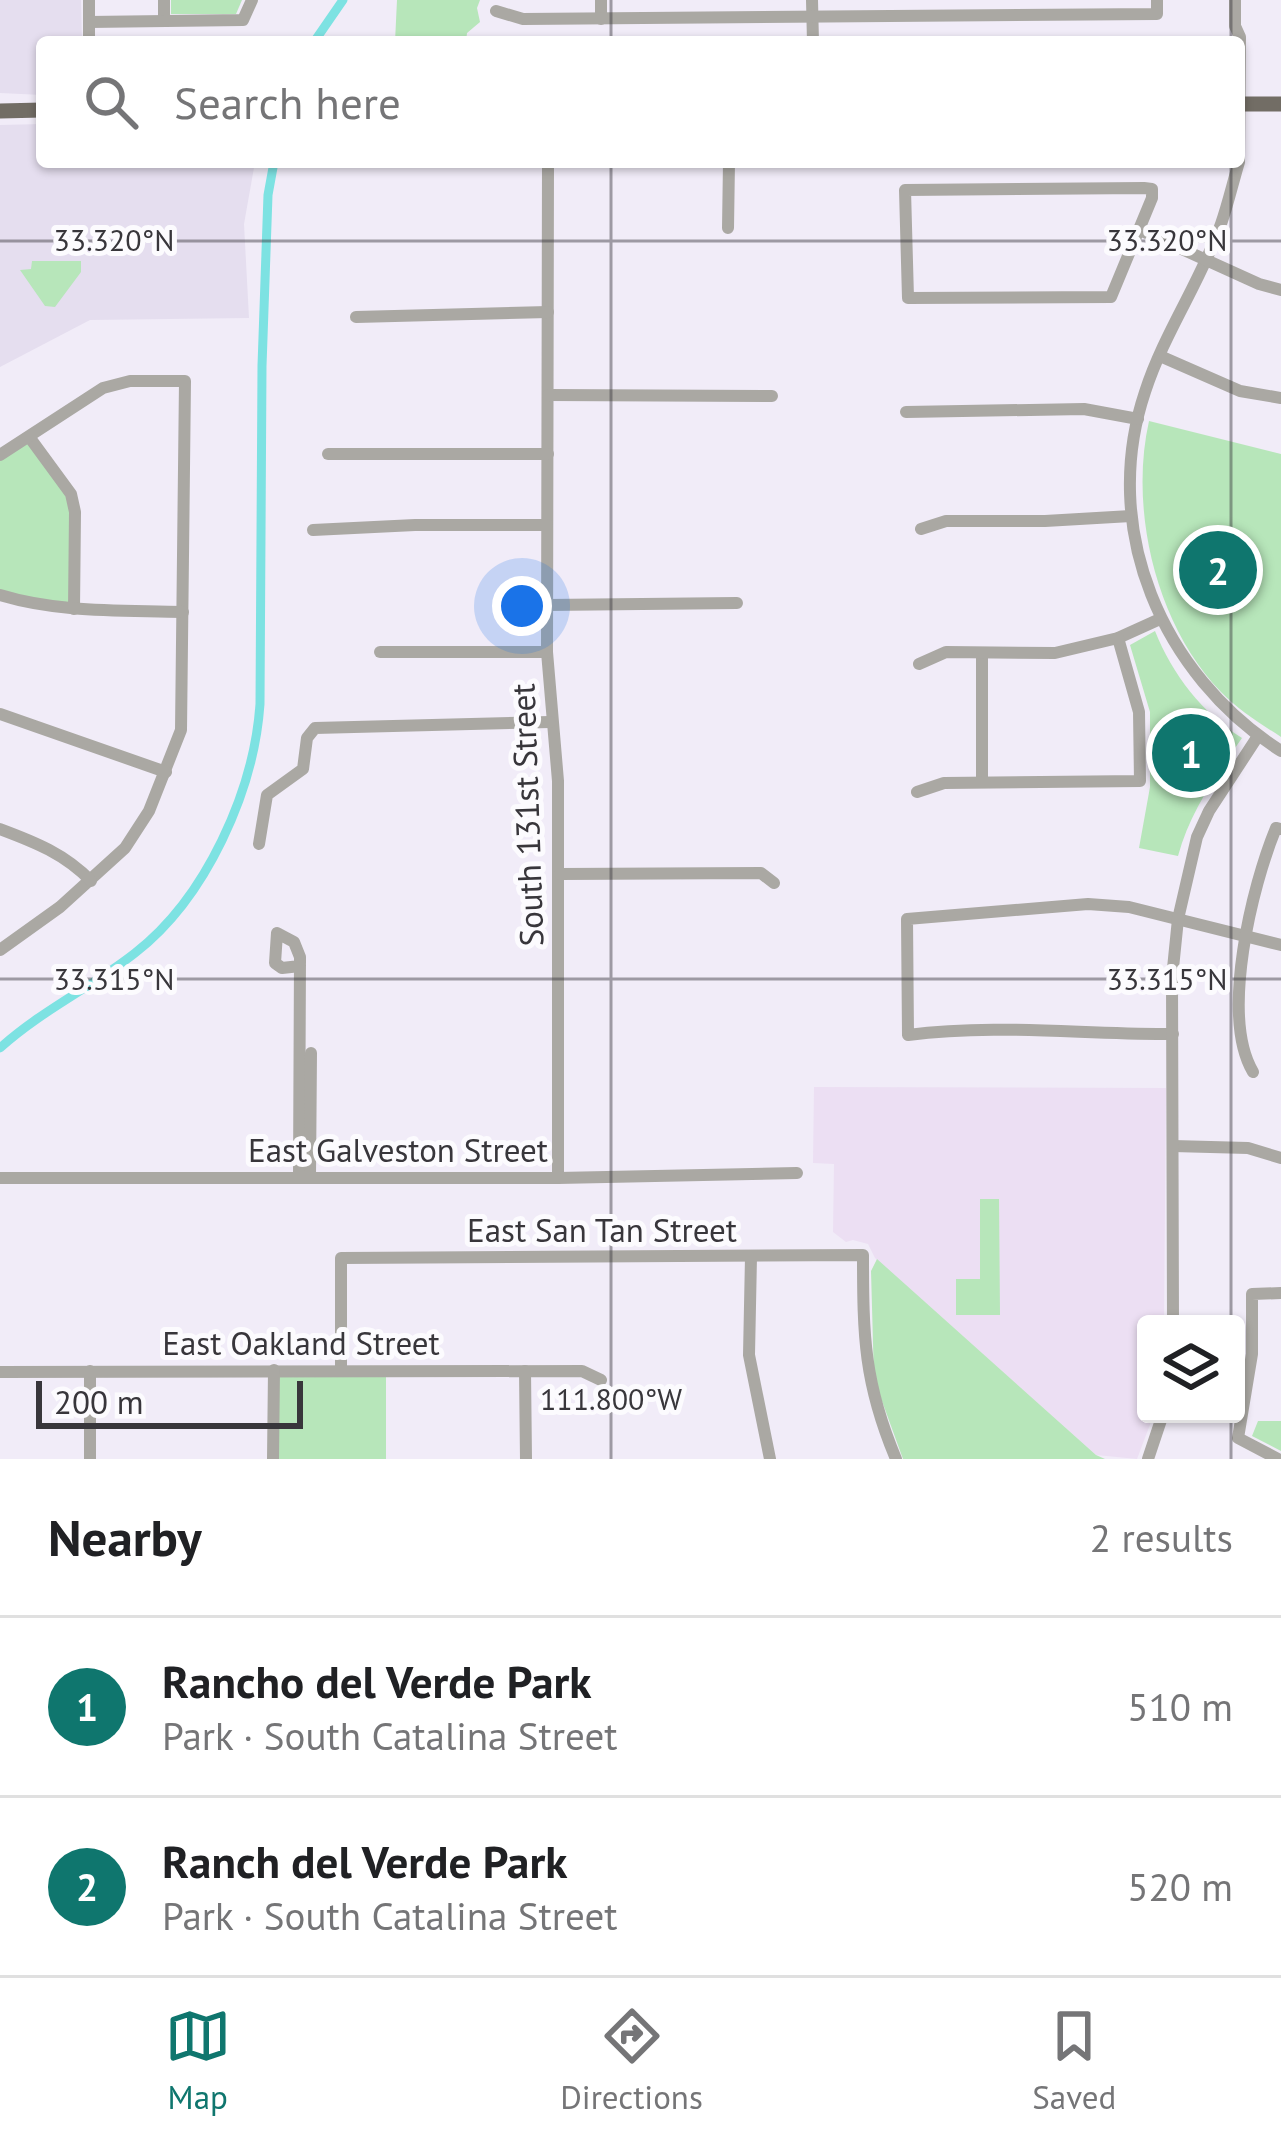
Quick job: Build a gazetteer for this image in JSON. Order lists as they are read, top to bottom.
{
  "streets": {
    "street": [
      "South 131st Street",
      "East Galveston Street",
      "East San Tan Street",
      "East Oakland Street"
    ]
  },
  "crossings": [
    ["South 131st Street", "East Galveston Street"],
    ["East San Tan Street", "East Oakland Street"]
  ],
  "scale_bar": "200 m",
  "page": {
    "search": "Search here",
    "pins": ["2", "1"],
    "scale": "200 m",
    "heading": ["Nearby", "2 results"],
    "list": [
      {
        "mark": "1",
        "name": "Rancho del Verde Park",
        "note": "Park · South Catalina Street",
        "value": "510 m"
      },
      {
        "mark": "2",
        "name": "Ranch del Verde Park",
        "note": "Park · South Catalina Street",
        "value": "520 m"
      }
    ],
    "nav": ["Map", "Directions", "Saved"]
  },
  "coordinates": ["33.320°N", "33.315°N", "111.800°W"]
}
